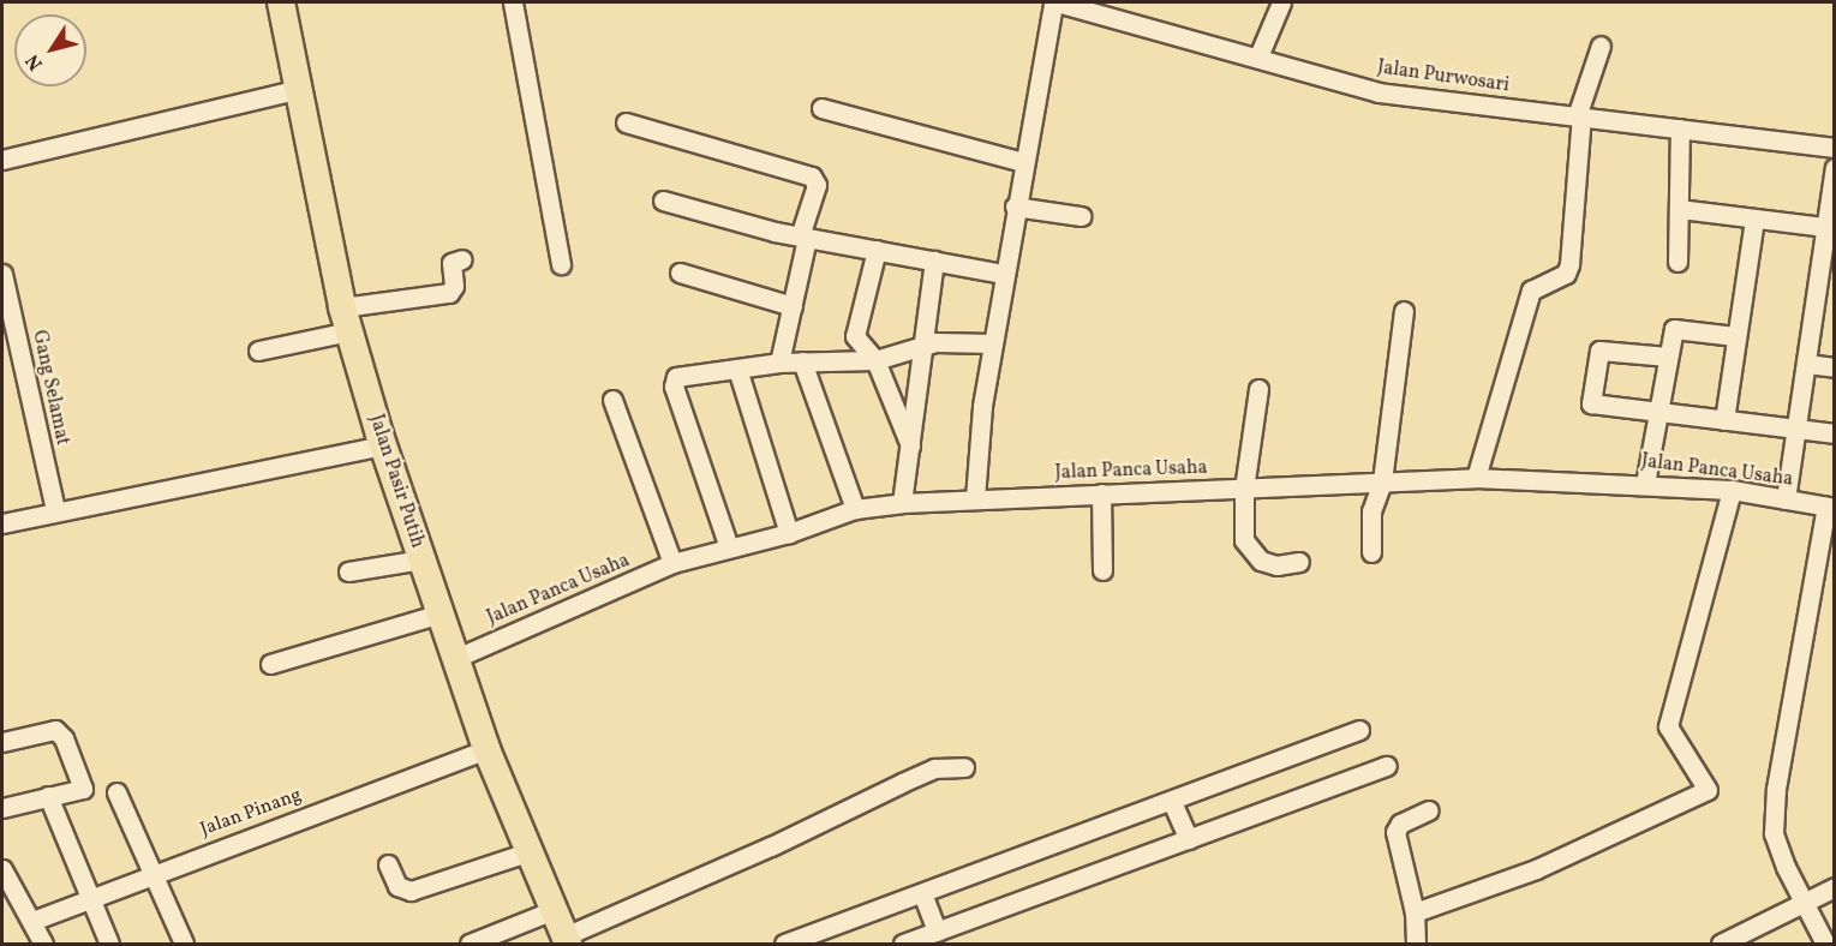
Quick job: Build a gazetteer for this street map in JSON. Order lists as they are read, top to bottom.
{
  "streets": {
    "highway": ["Jalan Pasir Putih"],
    "street": [
      "Jalan Purwosari",
      "Gang Selamat",
      "Jalan Panca Usaha",
      "Jalan Pinang"
    ]
  },
  "crossings": [
    ["Jalan Panca Usaha", "Jalan Pasir Putih"],
    ["Jalan Pasir Putih", "Jalan Pinang"]
  ],
  "north": "bottom left"
}
